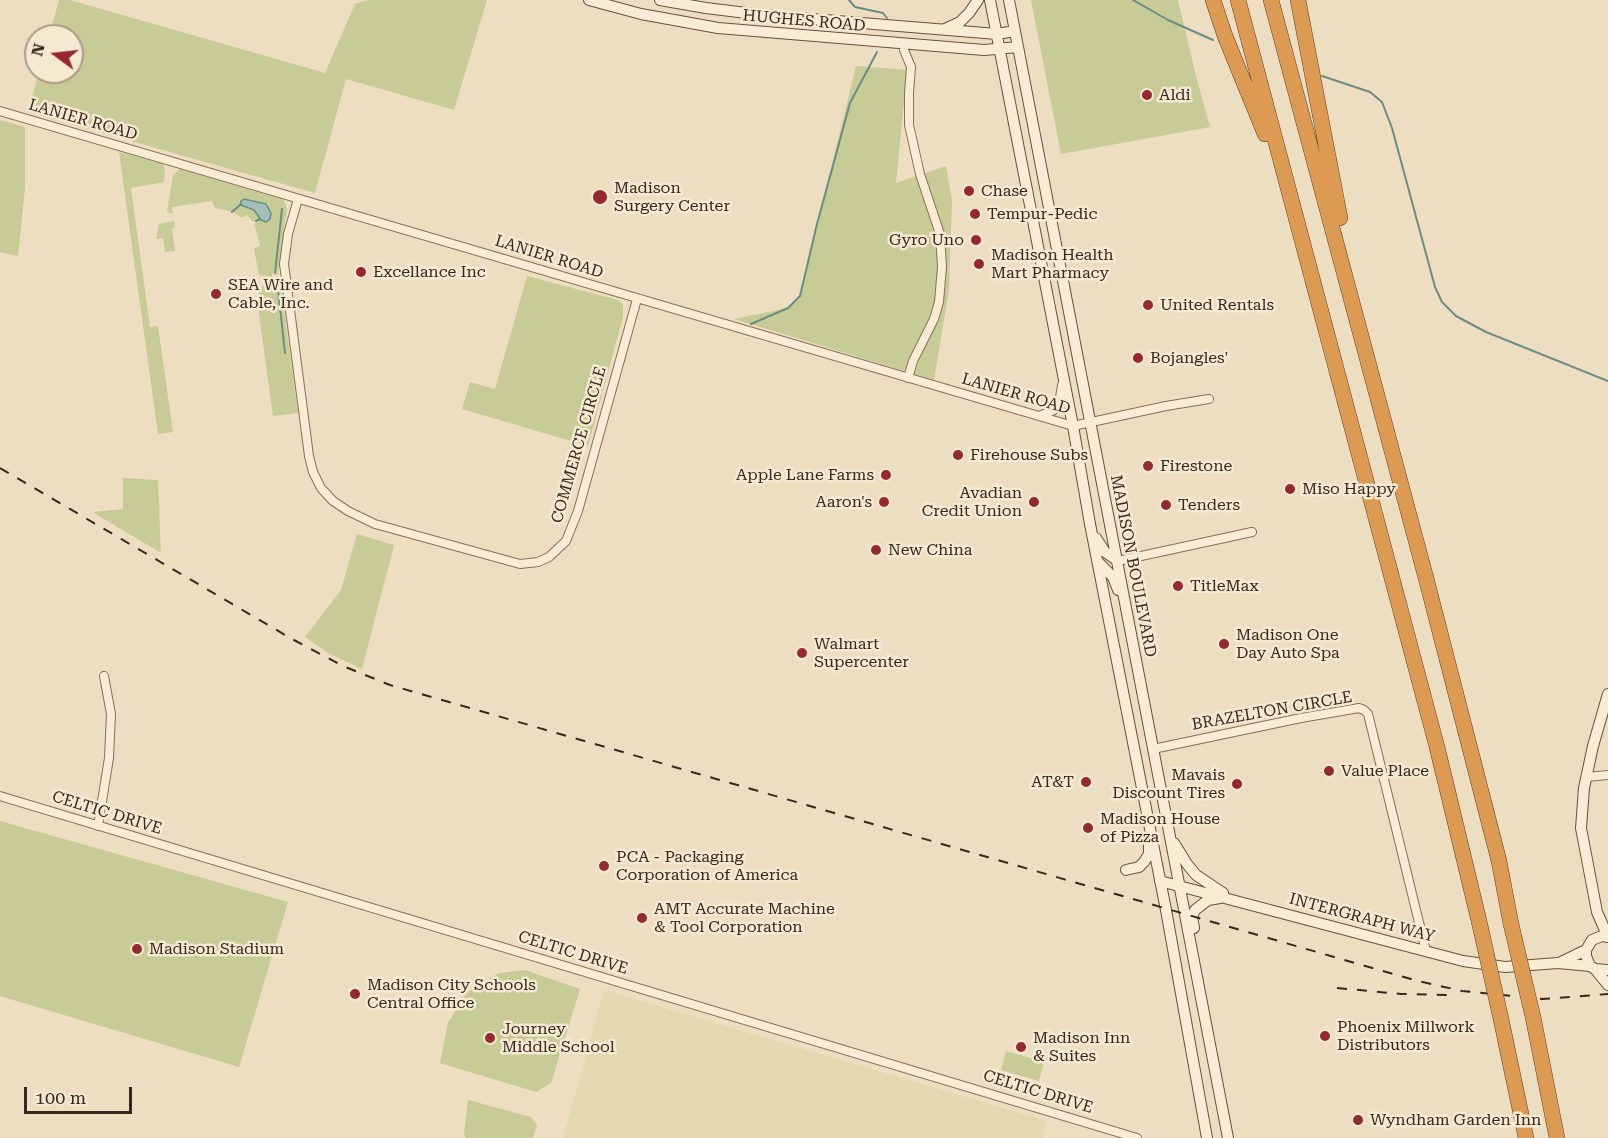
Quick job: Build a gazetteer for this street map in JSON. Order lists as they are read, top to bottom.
{
  "streets": {
    "main road": ["HUGHES ROAD", "MADISON BOULEVARD", "INTERGRAPH WAY"],
    "street": [
      "LANIER ROAD",
      "COMMERCE CIRCLE",
      "BRAZELTON CIRCLE",
      "CELTIC DRIVE"
    ]
  },
  "crossings": [
    ["HUGHES ROAD", "MADISON BOULEVARD"],
    ["LANIER ROAD", "COMMERCE CIRCLE"],
    ["LANIER ROAD", "MADISON BOULEVARD"],
    ["MADISON BOULEVARD", "BRAZELTON CIRCLE"],
    ["MADISON BOULEVARD", "INTERGRAPH WAY"],
    ["BRAZELTON CIRCLE", "INTERGRAPH WAY"]
  ],
  "places": [
    "Aldi",
    "Chase",
    "Madison Surgery Center",
    "Tempur-Pedic",
    "Gyro Uno",
    "Madison Health Mart Pharmacy",
    "Excellance Inc",
    "SEA Wire and Cable, Inc.",
    "United Rentals",
    "Bojangles'",
    "Firehouse Subs",
    "Firestone",
    "Apple Lane Farms",
    "Miso Happy",
    "Aaron's",
    "Avadian Credit Union",
    "Tenders",
    "New China",
    "TitleMax",
    "Madison One Day Auto Spa",
    "Walmart Supercenter",
    "Value Place",
    "AT&T",
    "Mavais Discount Tires",
    "Madison House of Pizza",
    "PCA - Packaging Corporation of America",
    "AMT Accurate Machine & Tool Corporation",
    "Madison Stadium",
    "Madison City Schools Central Office",
    "Phoenix Millwork Distributors",
    "Journey Middle School",
    "Madison Inn & Suites",
    "Wyndham Garden Inn"
  ],
  "scale_bar": "100 m",
  "north": "left"
}
